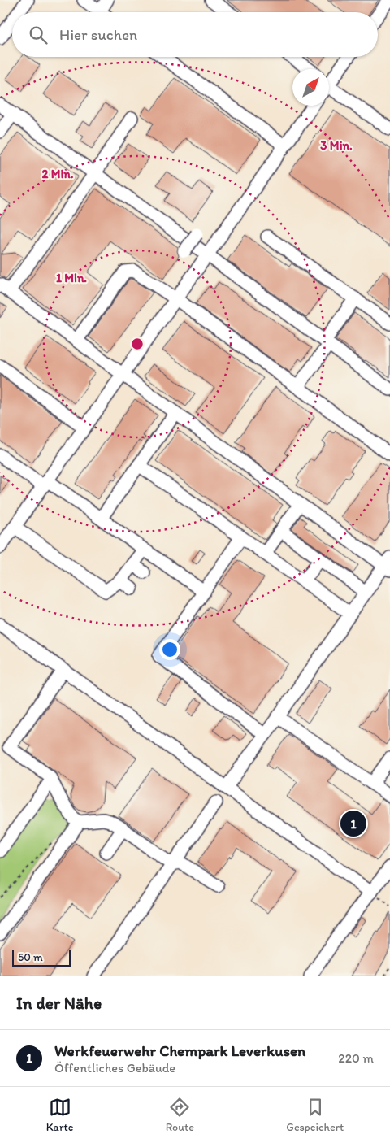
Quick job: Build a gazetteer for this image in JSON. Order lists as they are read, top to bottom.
{
  "scale_bar": "50 m",
  "north": "top right",
  "page": {
    "search": "Hier suchen",
    "pins": "1",
    "scale": "50 m",
    "heading": "In der Nähe",
    "list": [
      {
        "mark": "1",
        "name": "Werkfeuerwehr Chempark Leverkusen",
        "note": "Öffentliches Gebäude",
        "value": "220 m"
      }
    ],
    "nav": ["Karte", "Route", "Gespeichert"]
  },
  "rings": ["3 Min.", "2 Min.", "1 Min."]
}
